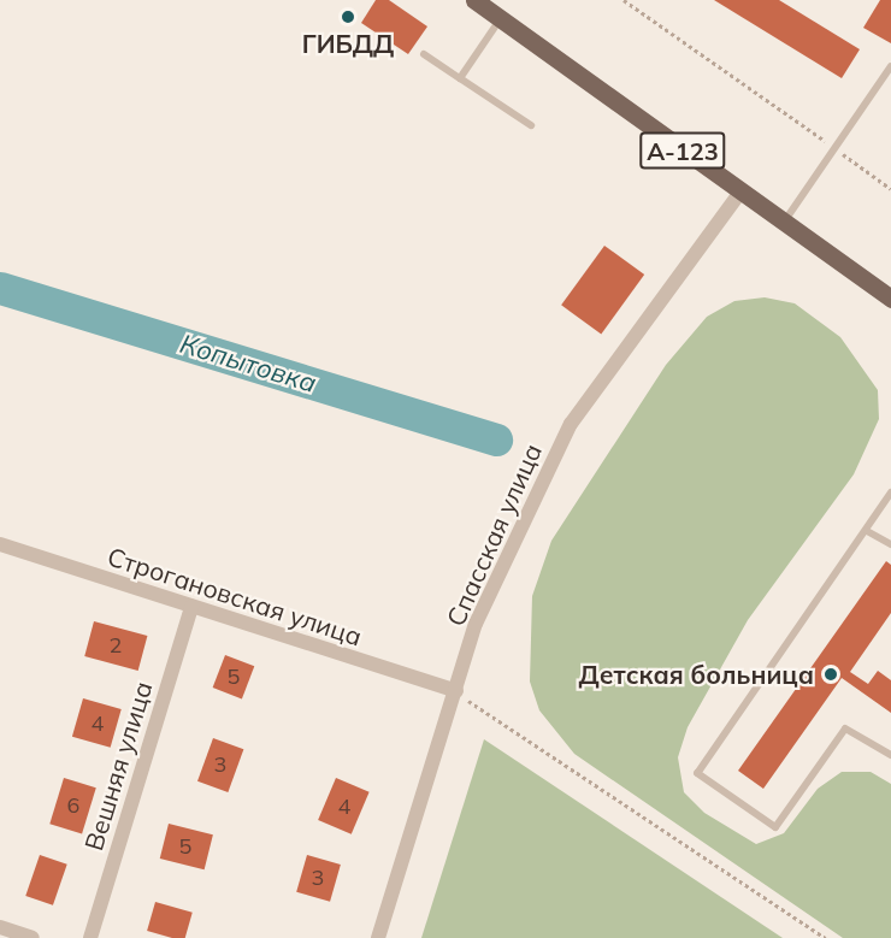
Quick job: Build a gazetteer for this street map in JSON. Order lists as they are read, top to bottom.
{
  "streets": {
    "main road": ["А-123"],
    "street": ["Спасская улица", "Строгановская улица", "Вешняя улица"]
  },
  "crossings": [
    ["А-123", "Спасская улица"],
    ["Спасская улица", "Строгановская улица"],
    ["Строгановская улица", "Вешняя улица"]
  ],
  "water": ["Копытовка"],
  "places": ["ГИБДД", "Детская больница"],
  "house_numbers": [
    "2",
    "5",
    "4",
    "3",
    "6",
    "4",
    "5",
    "3"
  ]
}
